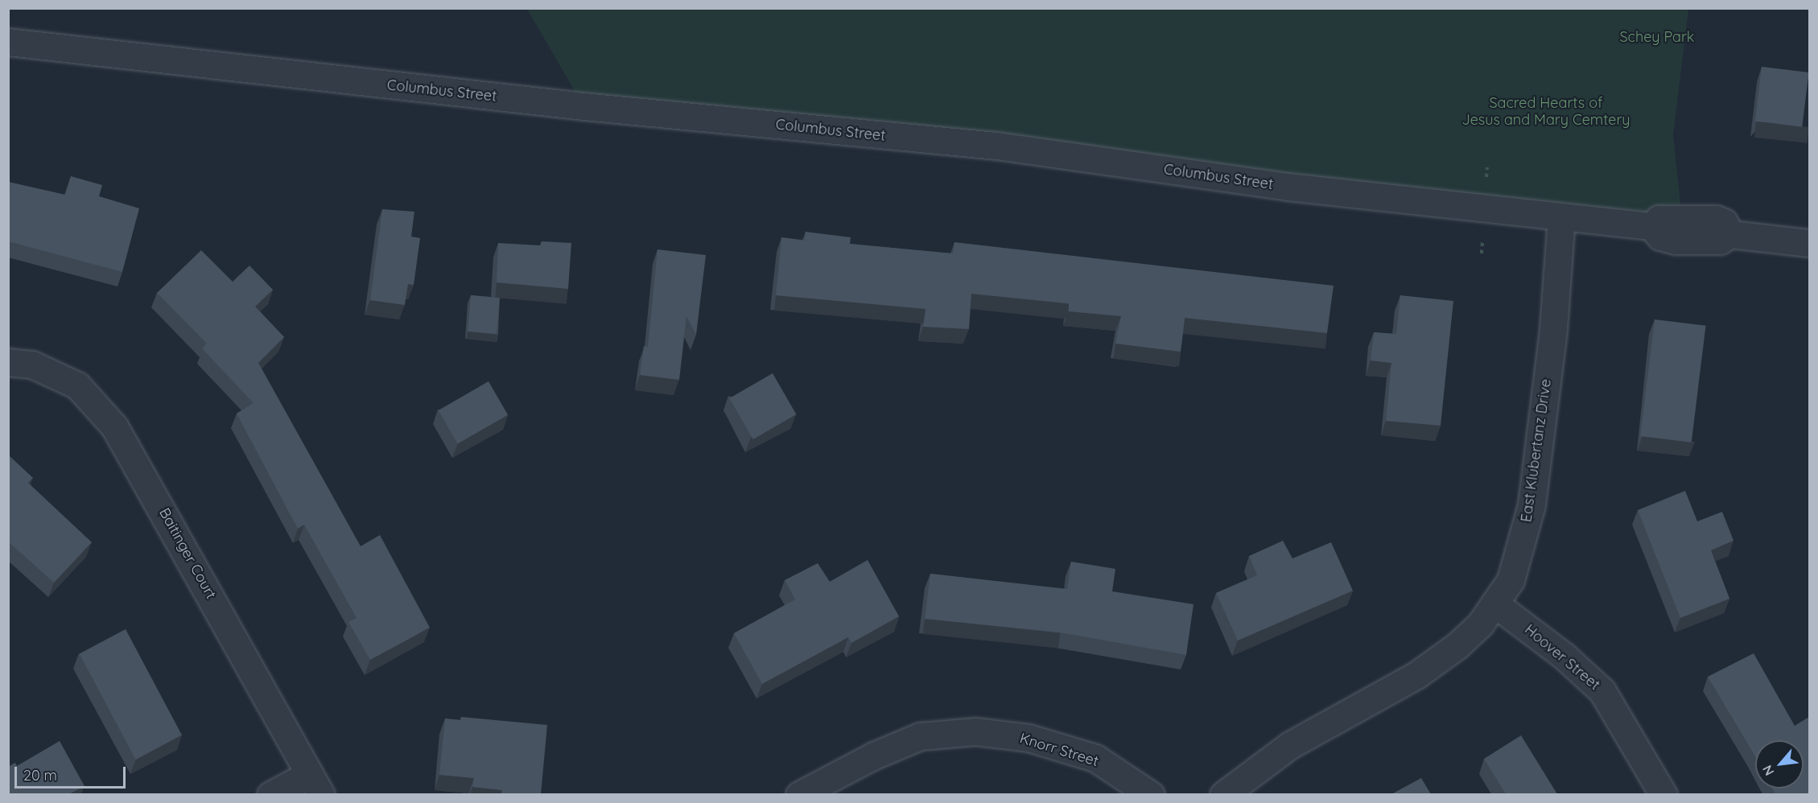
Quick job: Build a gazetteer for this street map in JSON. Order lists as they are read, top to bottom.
{
  "streets": {
    "street": [
      "Columbus Street",
      "East Klubertanz Drive",
      "Baitinger Court",
      "Hoover Street",
      "Knorr Street"
    ]
  },
  "crossings": [
    ["Columbus Street", "East Klubertanz Drive"],
    ["East Klubertanz Drive", "Hoover Street"]
  ],
  "parks": ["Schey Park", "Sacred Hearts of Jesus and Mary Cemtery"],
  "scale_bar": "20 m",
  "north": "bottom left"
}
